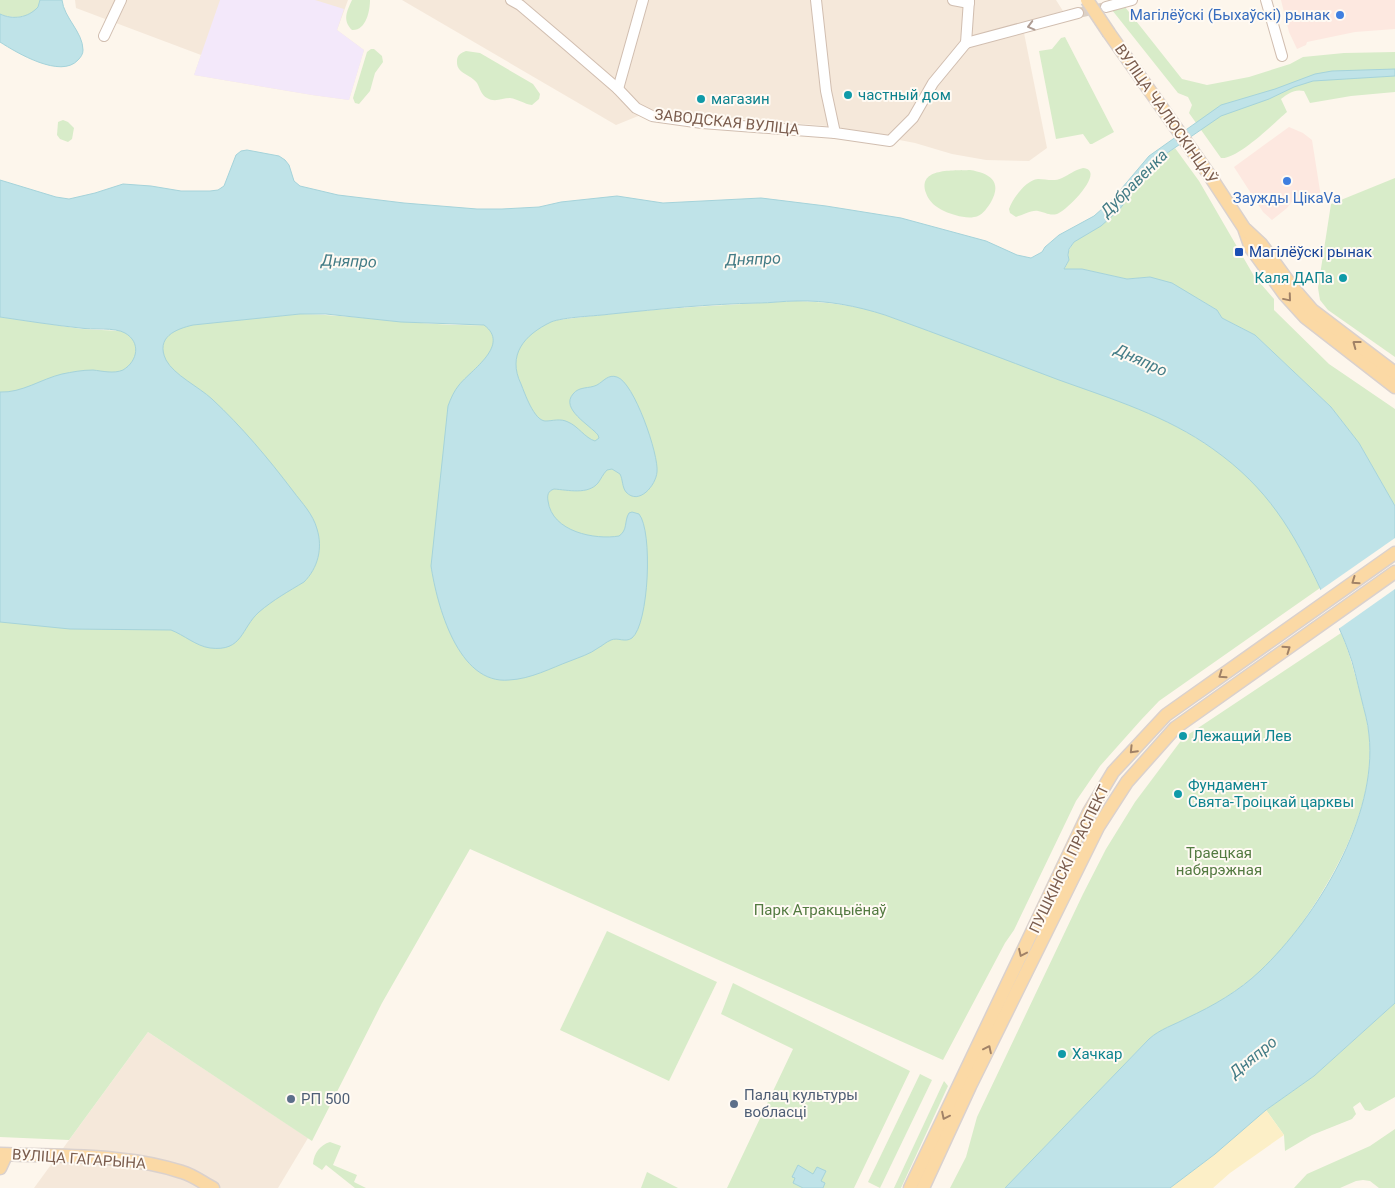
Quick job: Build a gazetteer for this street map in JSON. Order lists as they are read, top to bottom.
{
  "streets": {
    "main road": ["ВУЛІЦА ЧАЛЮСКІНЦАЎ", "ПУШКІНСКІ ПРАСПЕКТ", "ВУЛІЦА ГАГАРЫНА"],
    "street": ["ЗАВОДСКАЯ ВУЛІЦА"]
  },
  "water": ["Дубравенка", "Дняпро"],
  "parks": ["Траецкая набярэжная", "Парк Атракцыёнаў"],
  "places": {
    "other": [
      "Магілёўскі (Быхаўскі) рынак",
      "частный дом",
      "магазин",
      "Заужды ЦікаVа",
      "Каля ДАПа",
      "Лежащий Лев",
      "Фундамент Свята-Троіцкай царквы",
      "Хачкар",
      "РП 500",
      "Палац культуры вобласці"
    ],
    "transit": ["Магілёўскі рынак"]
  }
}
